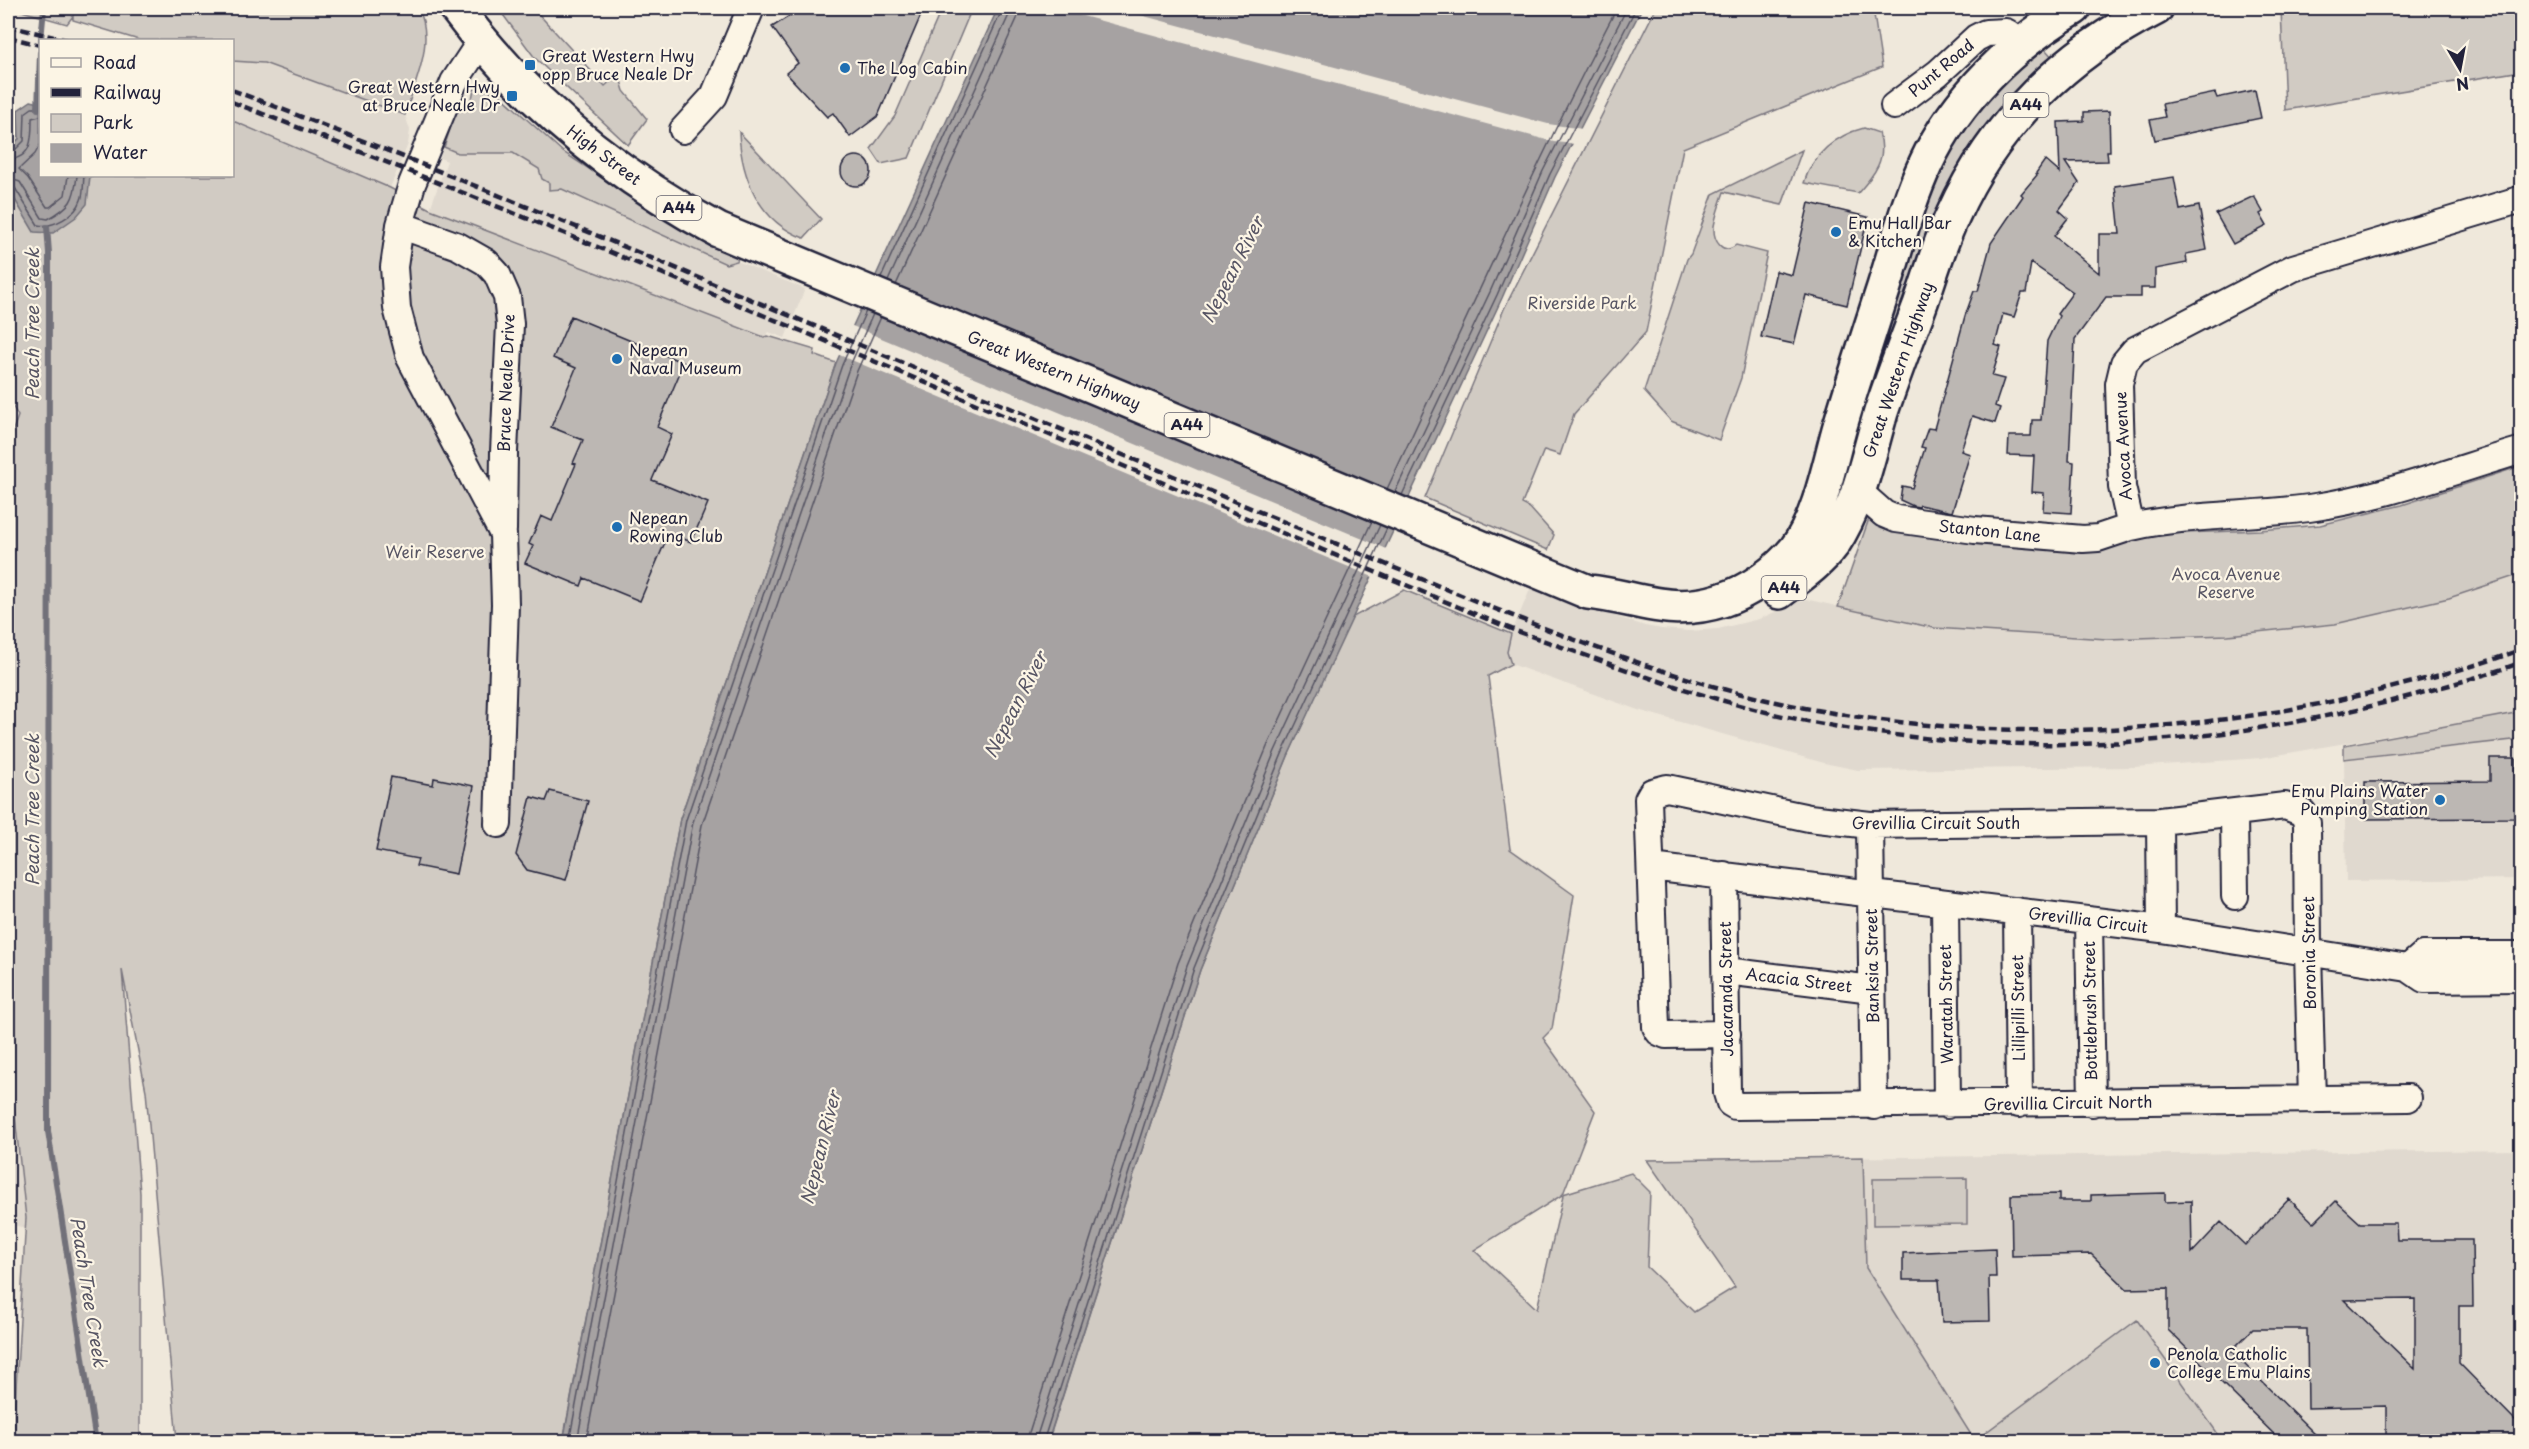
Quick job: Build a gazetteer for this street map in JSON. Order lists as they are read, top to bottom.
{
  "streets": {
    "highway": ["A44", "High Street", "Great Western Highway"],
    "street": [
      "Punt Road",
      "Bruce Neale Drive",
      "Avoca Avenue",
      "Stanton Lane",
      "Grevillia Circuit South",
      "Grevillia Circuit",
      "Boronia Street",
      "Banksia Street",
      "Acacia Street",
      "Jacaranda Street",
      "Waratah Street",
      "Lillipilli Street",
      "Bottlebrush Street",
      "Grevillia Circuit North"
    ]
  },
  "crossings": [
    ["Punt Road", "Great Western Highway"],
    ["High Street", "Great Western Highway"],
    ["High Street", "Bruce Neale Drive"],
    ["Great Western Highway", "Stanton Lane"],
    ["Avoca Avenue", "Stanton Lane"],
    ["Grevillia Circuit South", "Grevillia Circuit"],
    ["Grevillia Circuit South", "Boronia Street"],
    ["Grevillia Circuit South", "Banksia Street"],
    ["Grevillia Circuit", "Boronia Street"],
    ["Grevillia Circuit", "Banksia Street"],
    ["Grevillia Circuit", "Jacaranda Street"],
    ["Grevillia Circuit", "Waratah Street"],
    ["Grevillia Circuit", "Lillipilli Street"],
    ["Grevillia Circuit", "Bottlebrush Street"],
    ["Boronia Street", "Grevillia Circuit North"],
    ["Banksia Street", "Acacia Street"],
    ["Banksia Street", "Grevillia Circuit North"],
    ["Acacia Street", "Jacaranda Street"],
    ["Jacaranda Street", "Grevillia Circuit North"],
    ["Waratah Street", "Grevillia Circuit North"],
    ["Lillipilli Street", "Grevillia Circuit North"],
    ["Bottlebrush Street", "Grevillia Circuit North"]
  ],
  "water": ["Nepean River", "Peach Tree Creek"],
  "parks": ["Riverside Park", "Weir Reserve", "Avoca Avenue Reserve"],
  "places": {
    "transit": ["Great Western Hwy opp Bruce Neale Dr", "Great Western Hwy at Bruce Neale Dr"],
    "other": [
      "The Log Cabin",
      "Emu Hall Bar & Kitchen",
      "Nepean Naval Museum",
      "Nepean Rowing Club",
      "Emu Plains Water Pumping Station",
      "Penola Catholic College Emu Plains"
    ]
  },
  "legend": [
    "Road",
    "Railway",
    "Park",
    "Water"
  ],
  "north": "bottom"
}
